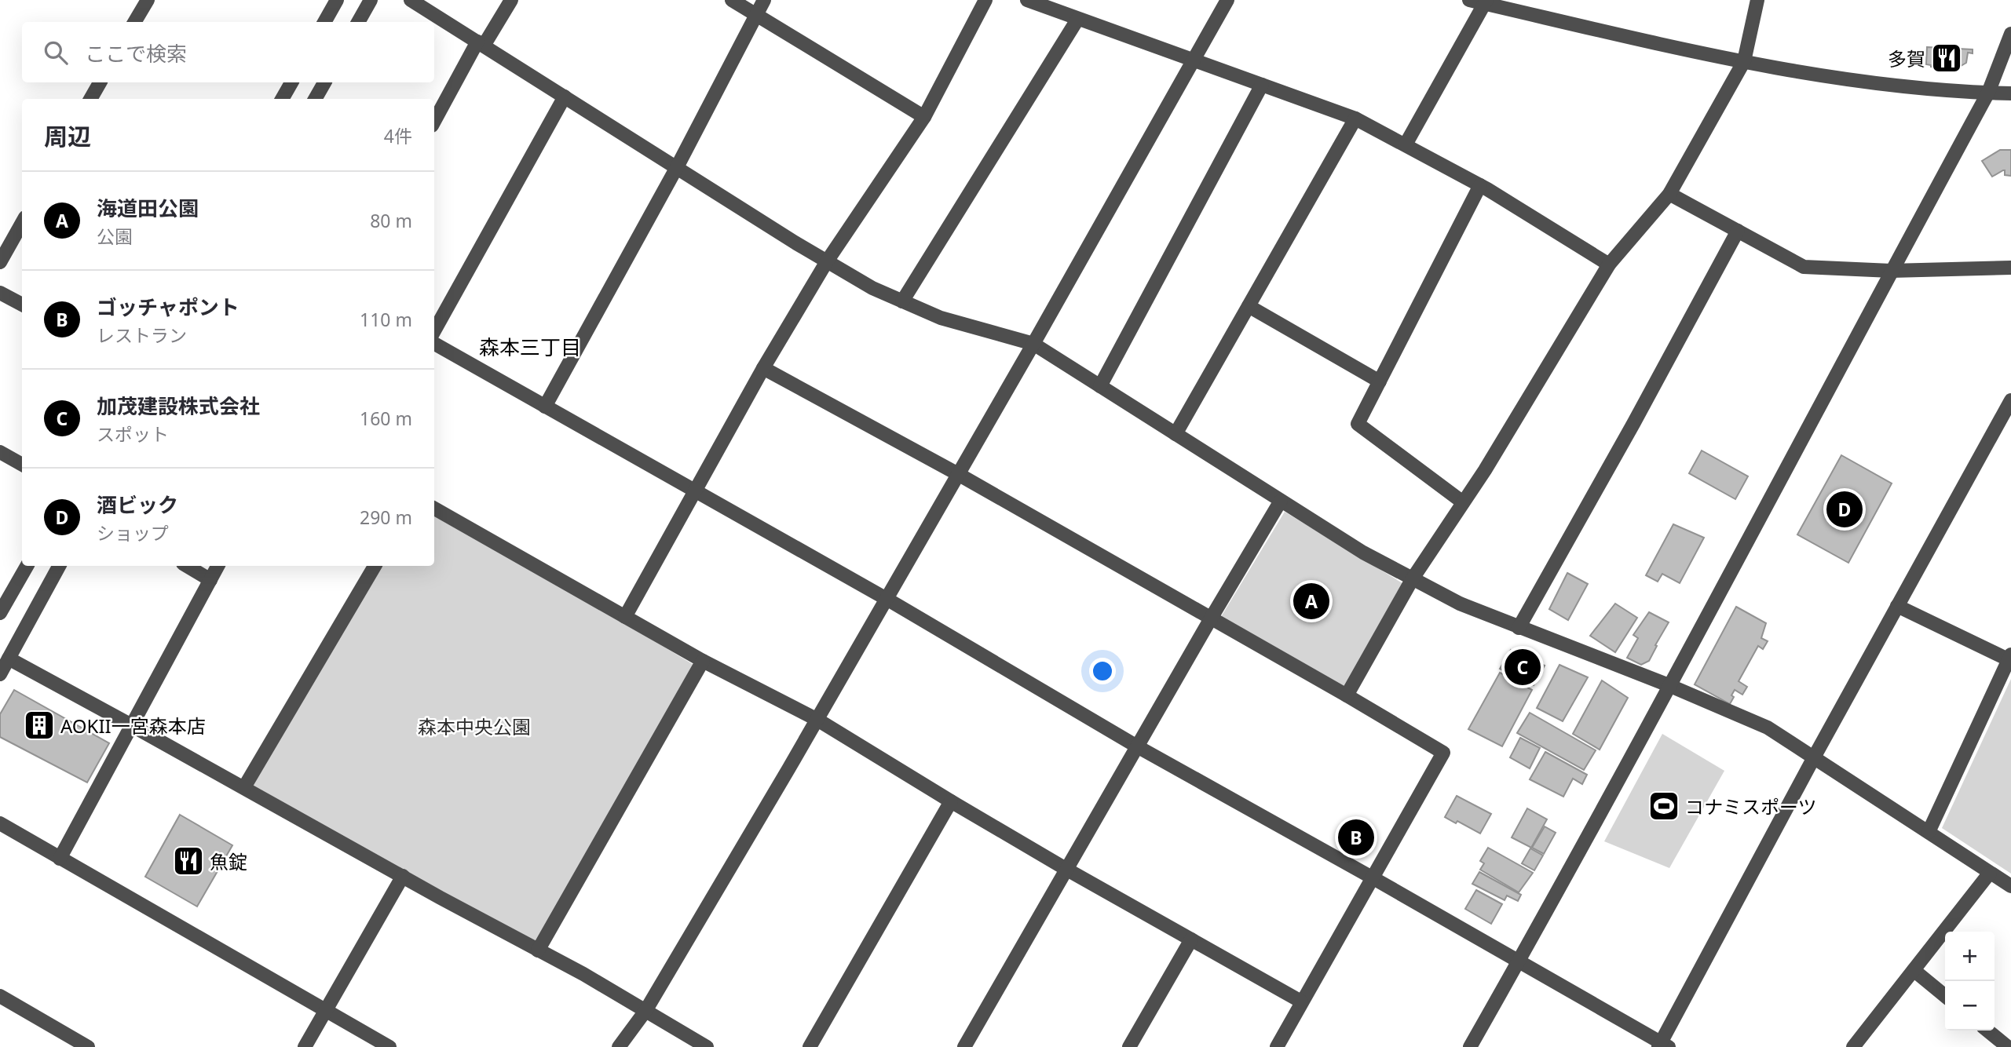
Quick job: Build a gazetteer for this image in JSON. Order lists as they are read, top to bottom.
{
  "districts": ["森本三丁目"],
  "parks": ["森本中央公園"],
  "places": {
    "restaurant": ["多賀", "魚錠"],
    "building": ["AOKII一宮森本店"],
    "sports": ["コナミスポーツ"]
  },
  "page": {
    "search": "ここで検索",
    "heading": ["周辺", "4件"],
    "list": [
      {
        "mark": "A",
        "name": "海道田公園",
        "note": "公園",
        "value": "80 m"
      },
      {
        "mark": "B",
        "name": "ゴッチャポント",
        "note": "レストラン",
        "value": "110 m"
      },
      {
        "mark": "C",
        "name": "加茂建設株式会社",
        "note": "スポット",
        "value": "160 m"
      },
      {
        "mark": "D",
        "name": "酒ビック",
        "note": "ショップ",
        "value": "290 m"
      }
    ],
    "pins": [
      "D",
      "A",
      "C",
      "B"
    ],
    "map_buttons": ["+", "−"]
  }
}
